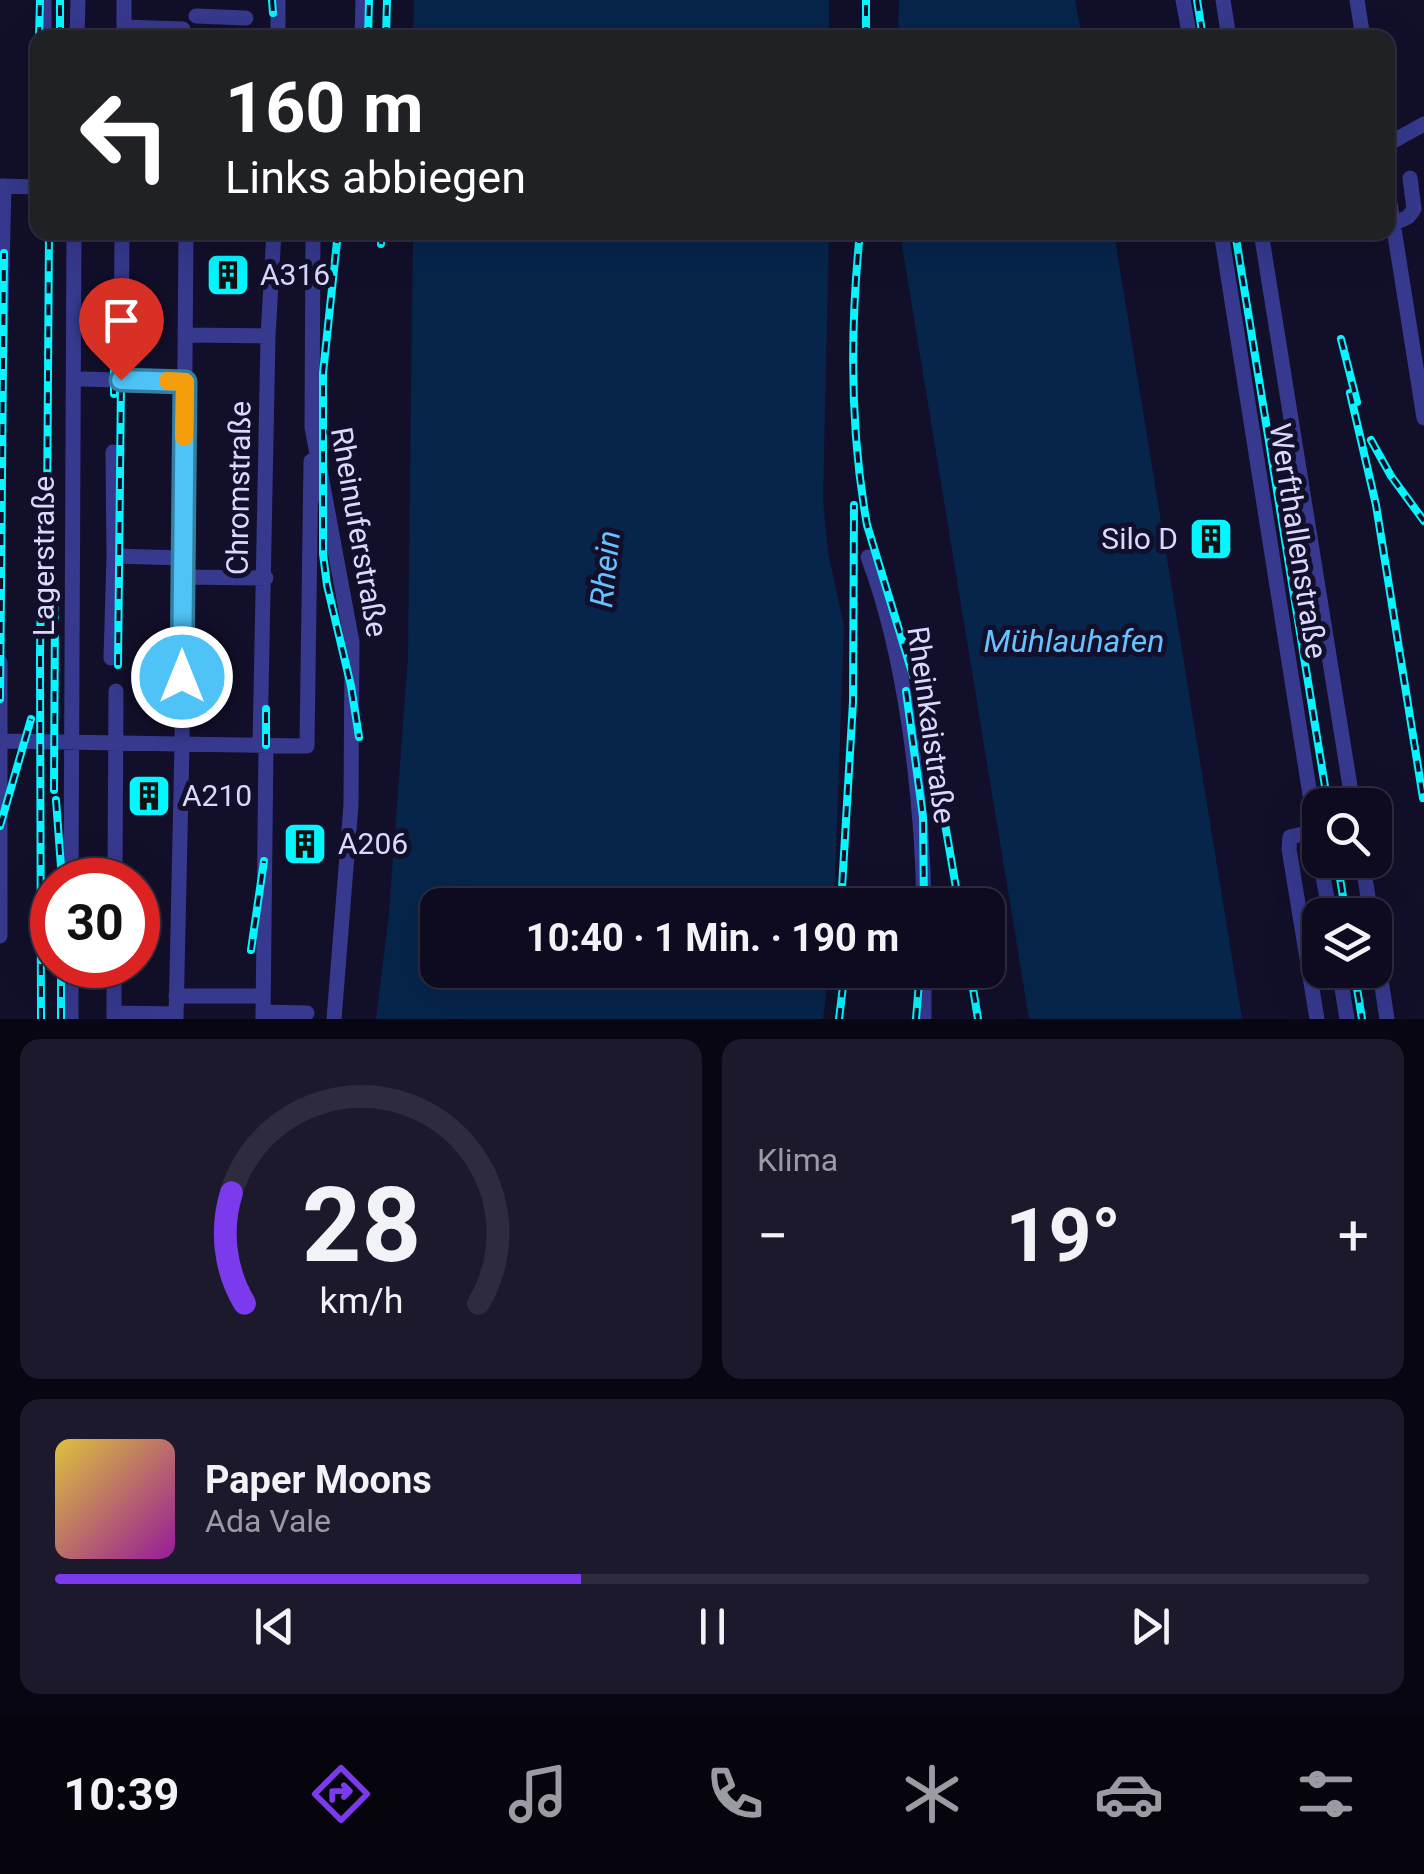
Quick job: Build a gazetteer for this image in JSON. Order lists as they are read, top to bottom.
{
  "streets": {
    "street": [
      "Chromstraße",
      "Rheinuferstraße",
      "Werfthallenstraße",
      "Lagerstraße",
      "Rheinkaistraße"
    ]
  },
  "water": ["Rhein", "Mühlauhafen"],
  "places": {
    "building": [
      "A316",
      "Silo D",
      "A210",
      "A206"
    ]
  },
  "page": {
    "turn": ["160 m", "Links abbiegen"],
    "limit": "30",
    "trip": "10:40 · 1 Min. · 190 m",
    "tile": "Klima",
    "heat": ["−", "19°", "+"],
    "song": ["Paper Moons", "Ada Vale"],
    "tabs": "10:39",
    "gauge": ["28", "km/h"]
  }
}
